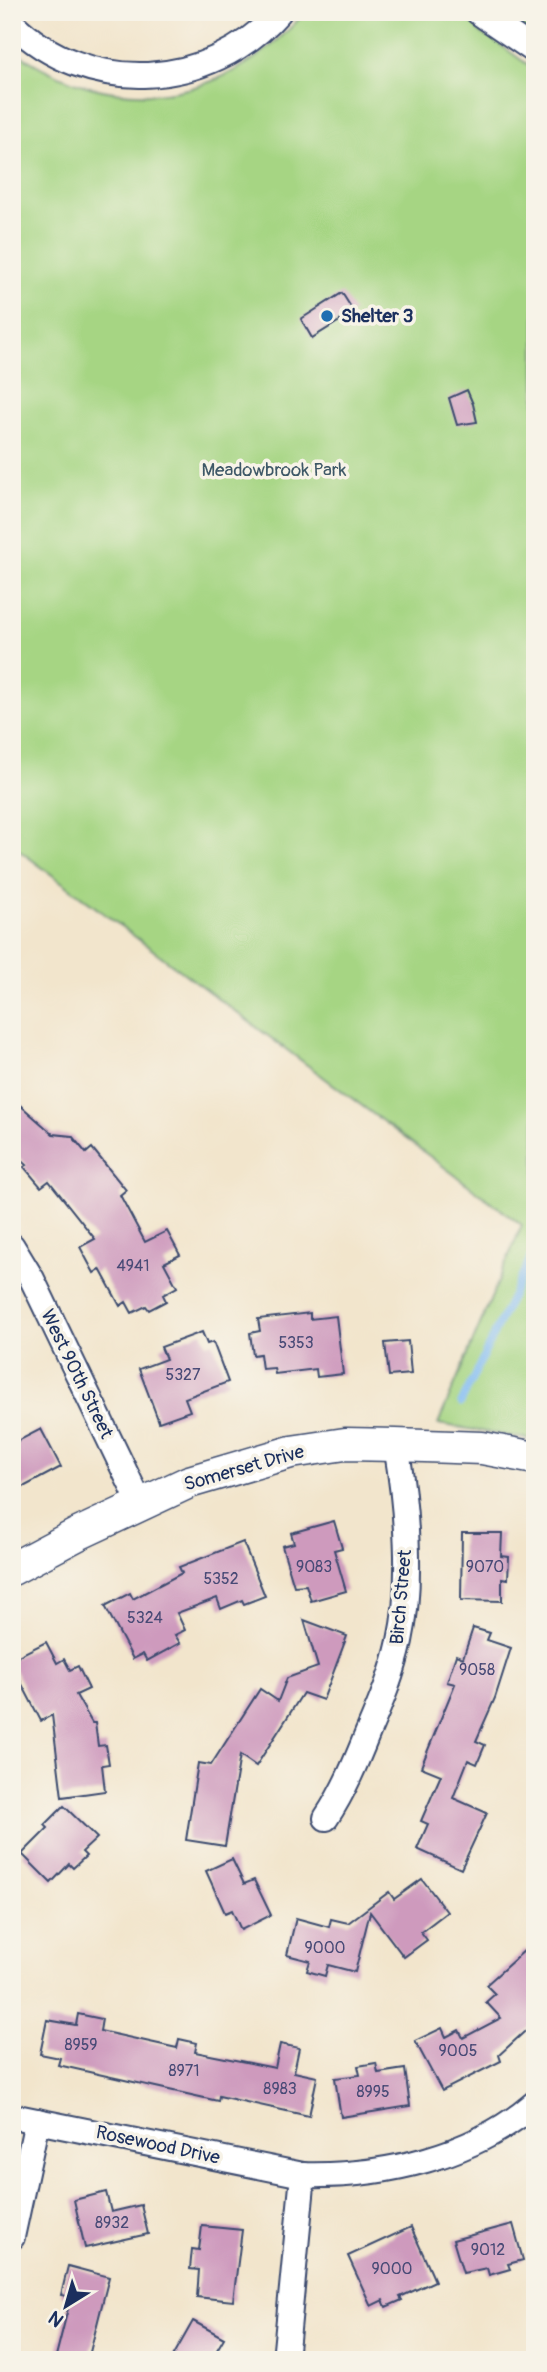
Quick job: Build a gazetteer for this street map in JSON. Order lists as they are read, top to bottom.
{
  "streets": {
    "street": [
      "West 90th Street",
      "Somerset Drive",
      "Birch Street",
      "Rosewood Drive"
    ]
  },
  "crossings": [
    ["West 90th Street", "Somerset Drive"],
    ["Somerset Drive", "Birch Street"]
  ],
  "parks": ["Meadowbrook Park"],
  "places": ["Shelter 3"],
  "house_numbers": [
    "4941",
    "5353",
    "5327",
    "9083",
    "9070",
    "5352",
    "5324",
    "9058",
    "9000",
    "8959",
    "9005",
    "8971",
    "8983",
    "8995",
    "8932",
    "9012",
    "9000"
  ],
  "north": "bottom left"
}
